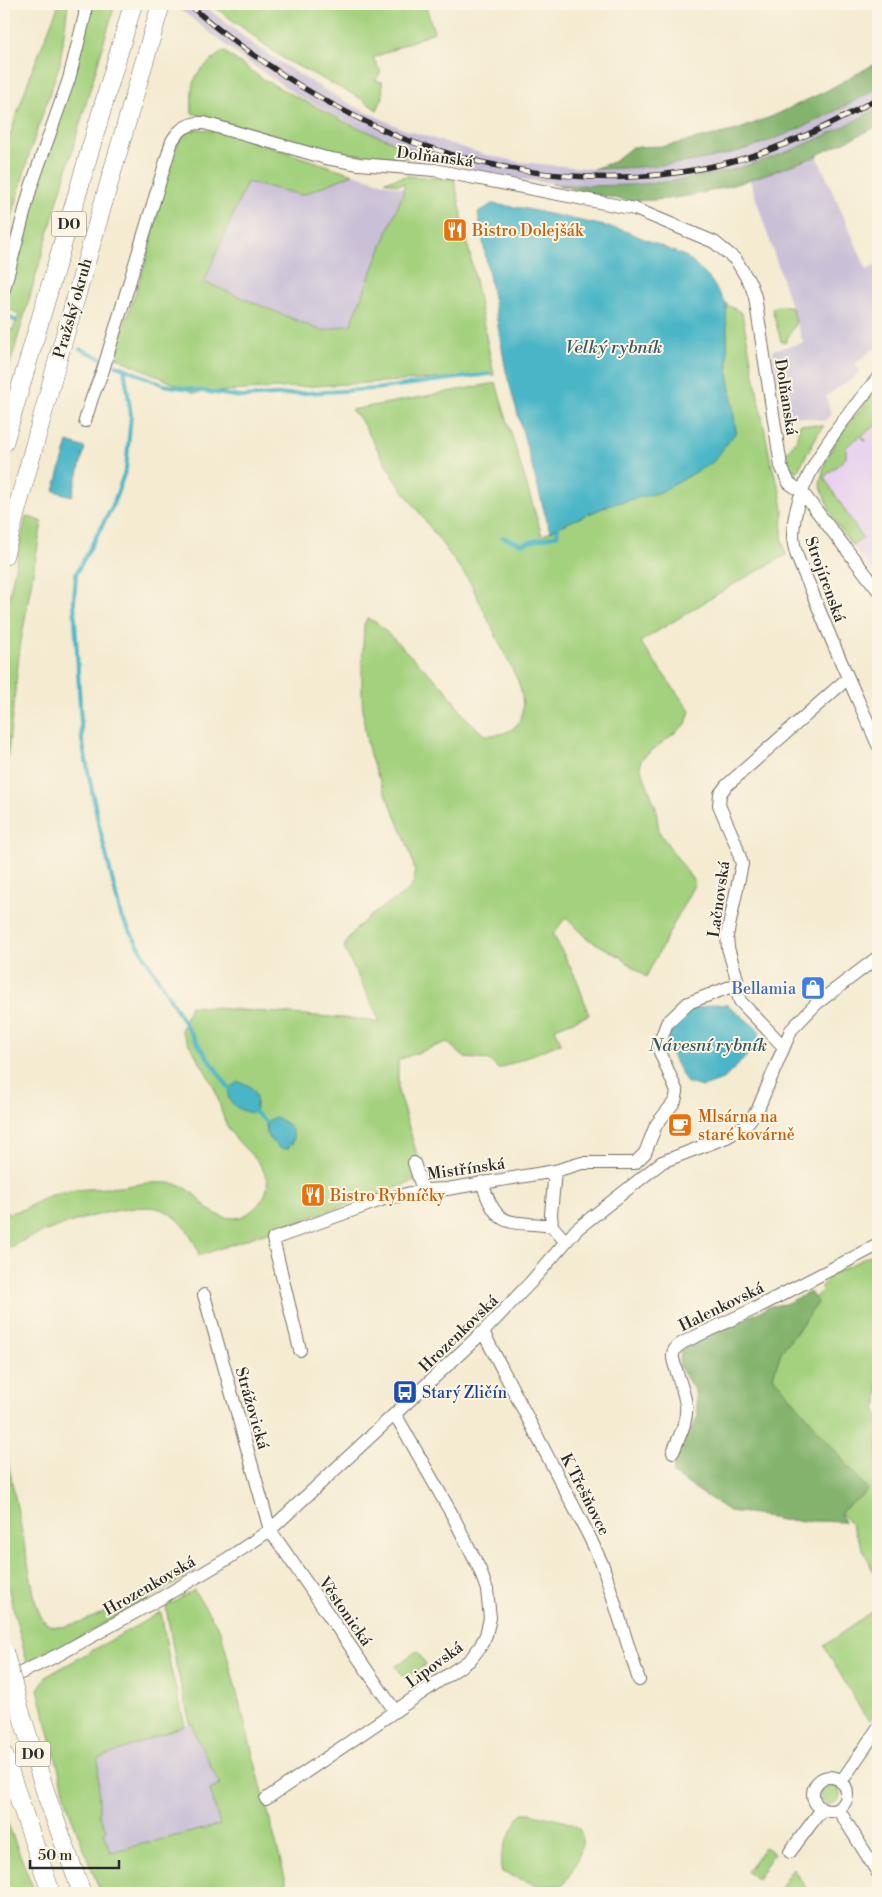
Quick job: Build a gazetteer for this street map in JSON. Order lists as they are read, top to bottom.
{
  "streets": {
    "highway": ["D0", "Pražský okruh"],
    "street": [
      "Dolňanská",
      "Strojírenská",
      "Lačnovská",
      "Mistřínská",
      "Halenkovská",
      "Hrozenkovská",
      "Strážovická",
      "K Třešňovce",
      "Věstonická",
      "Lipovská"
    ]
  },
  "crossings": [
    ["Dolňanská", "Strojírenská"],
    ["Strojírenská", "Lačnovská"],
    ["Lačnovská", "Hrozenkovská"],
    ["Hrozenkovská", "Strážovická"],
    ["Hrozenkovská", "K Třešňovce"],
    ["Hrozenkovská", "Věstonická"],
    ["Hrozenkovská", "Lipovská"],
    ["Strážovická", "Věstonická"],
    ["Věstonická", "Lipovská"]
  ],
  "water": ["Velký rybník", "Návesní rybník"],
  "places": {
    "restaurant": ["Bistro Dolejšák", "Bistro Rybníčky"],
    "shop": ["Bellamia"],
    "cafe": ["Mlsárna na staré kovárně"],
    "bus stop": ["Starý Zličín"]
  },
  "scale_bar": "50 m"
}
